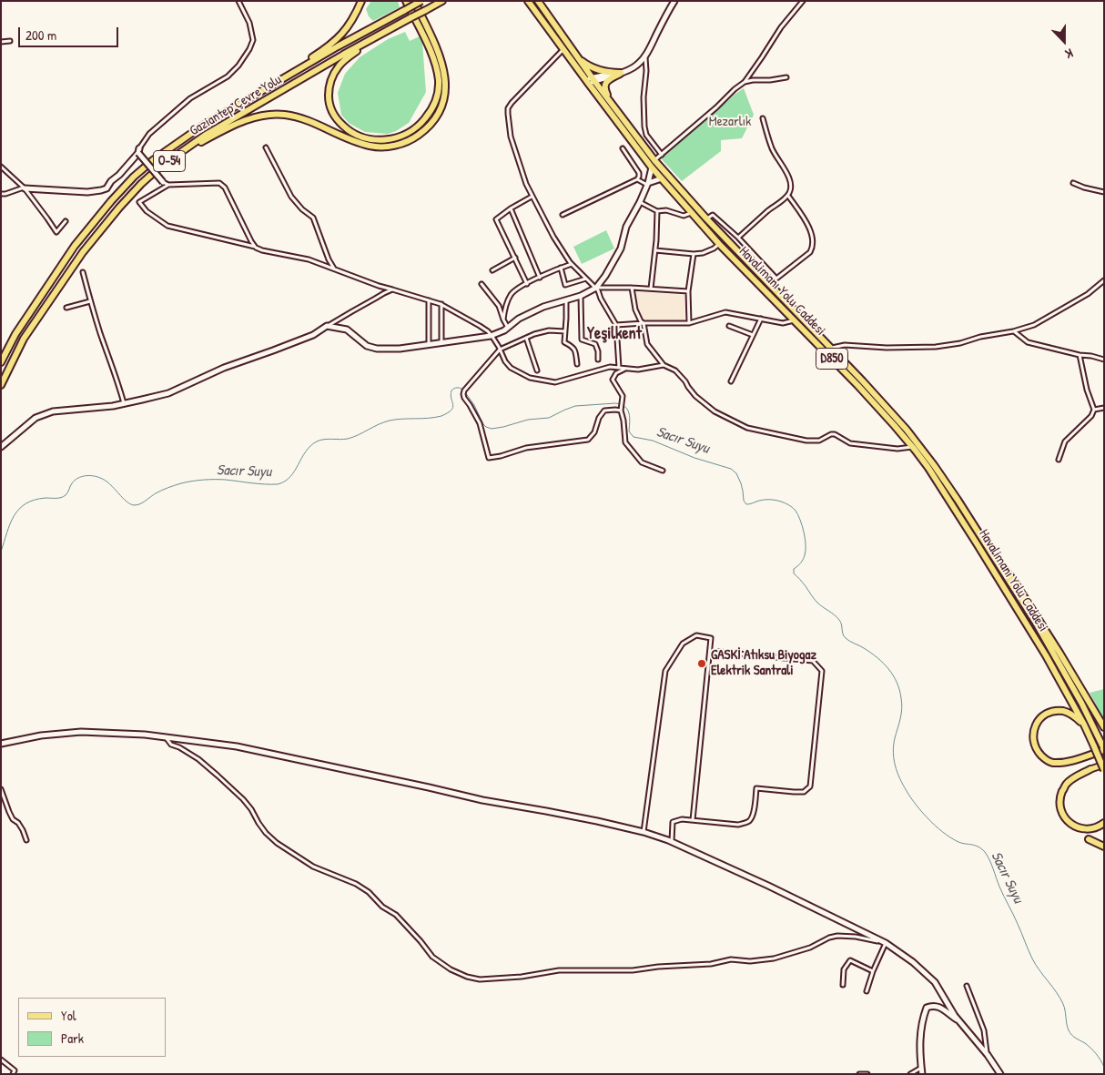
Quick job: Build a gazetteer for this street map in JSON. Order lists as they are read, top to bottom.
{
  "streets": {
    "highway": [
      "Gaziantep Çevre Yolu",
      "O-54",
      "Havalimanı Yolu Caddesi",
      "D850"
    ]
  },
  "districts": ["Yeşilkent"],
  "water": ["Sacır Suyu"],
  "parks": ["Mezarlık"],
  "places": ["GASKİ Atıksu Biyogaz Elektrik Santrali"],
  "legend": ["Yol", "Park"],
  "scale_bar": "200 m",
  "north": "bottom"
}
